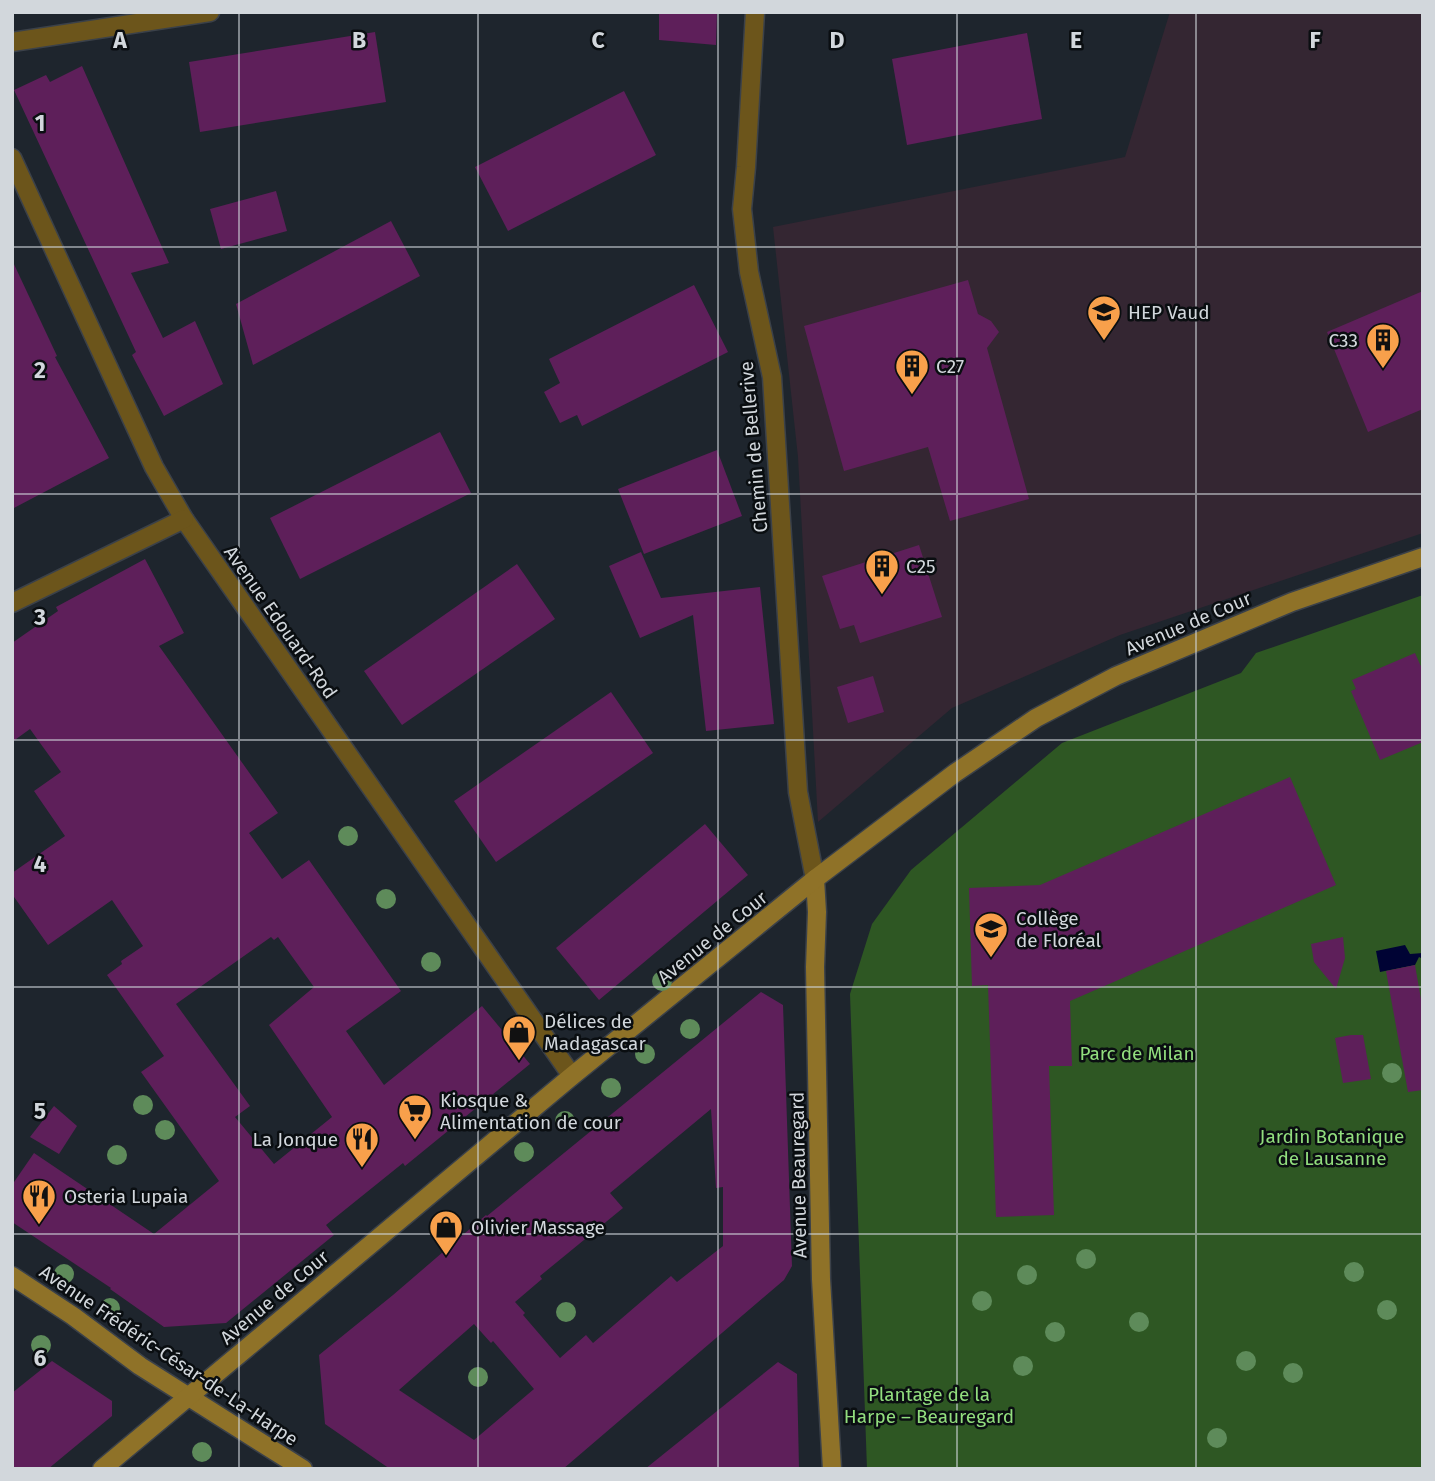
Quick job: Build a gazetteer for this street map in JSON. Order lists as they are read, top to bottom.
{
  "streets": {
    "street": [
      "Chemin de Bellerive",
      "Avenue Edouard-Rod",
      "Avenue de Cour",
      "Avenue Beauregard",
      "Avenue Frédéric-César-de-La-Harpe"
    ]
  },
  "crossings": [
    ["Chemin de Bellerive", "Avenue de Cour"],
    ["Chemin de Bellerive", "Avenue Beauregard"],
    ["Avenue Edouard-Rod", "Avenue de Cour"],
    ["Avenue de Cour", "Avenue Beauregard"],
    ["Avenue de Cour", "Avenue Frédéric-César-de-La-Harpe"]
  ],
  "parks": ["Parc de Milan", "Jardin Botanique de Lausanne", "Plantage de la Harpe – Beauregard"],
  "places": {
    "school or university": ["HEP Vaud", "Collège de Floréal"],
    "building": ["C33", "C27", "C25"],
    "shop": ["Délices de Madagascar", "Olivier Massage"],
    "supermarket": ["Kiosque & Alimentation de cour"],
    "restaurant": ["La Jonque", "Osteria Lupaia"]
  },
  "grid": {
    "columns": [
      "A",
      "B",
      "C",
      "D",
      "E",
      "F"
    ],
    "rows": [
      "1",
      "2",
      "3",
      "4",
      "5",
      "6"
    ]
  }
}
